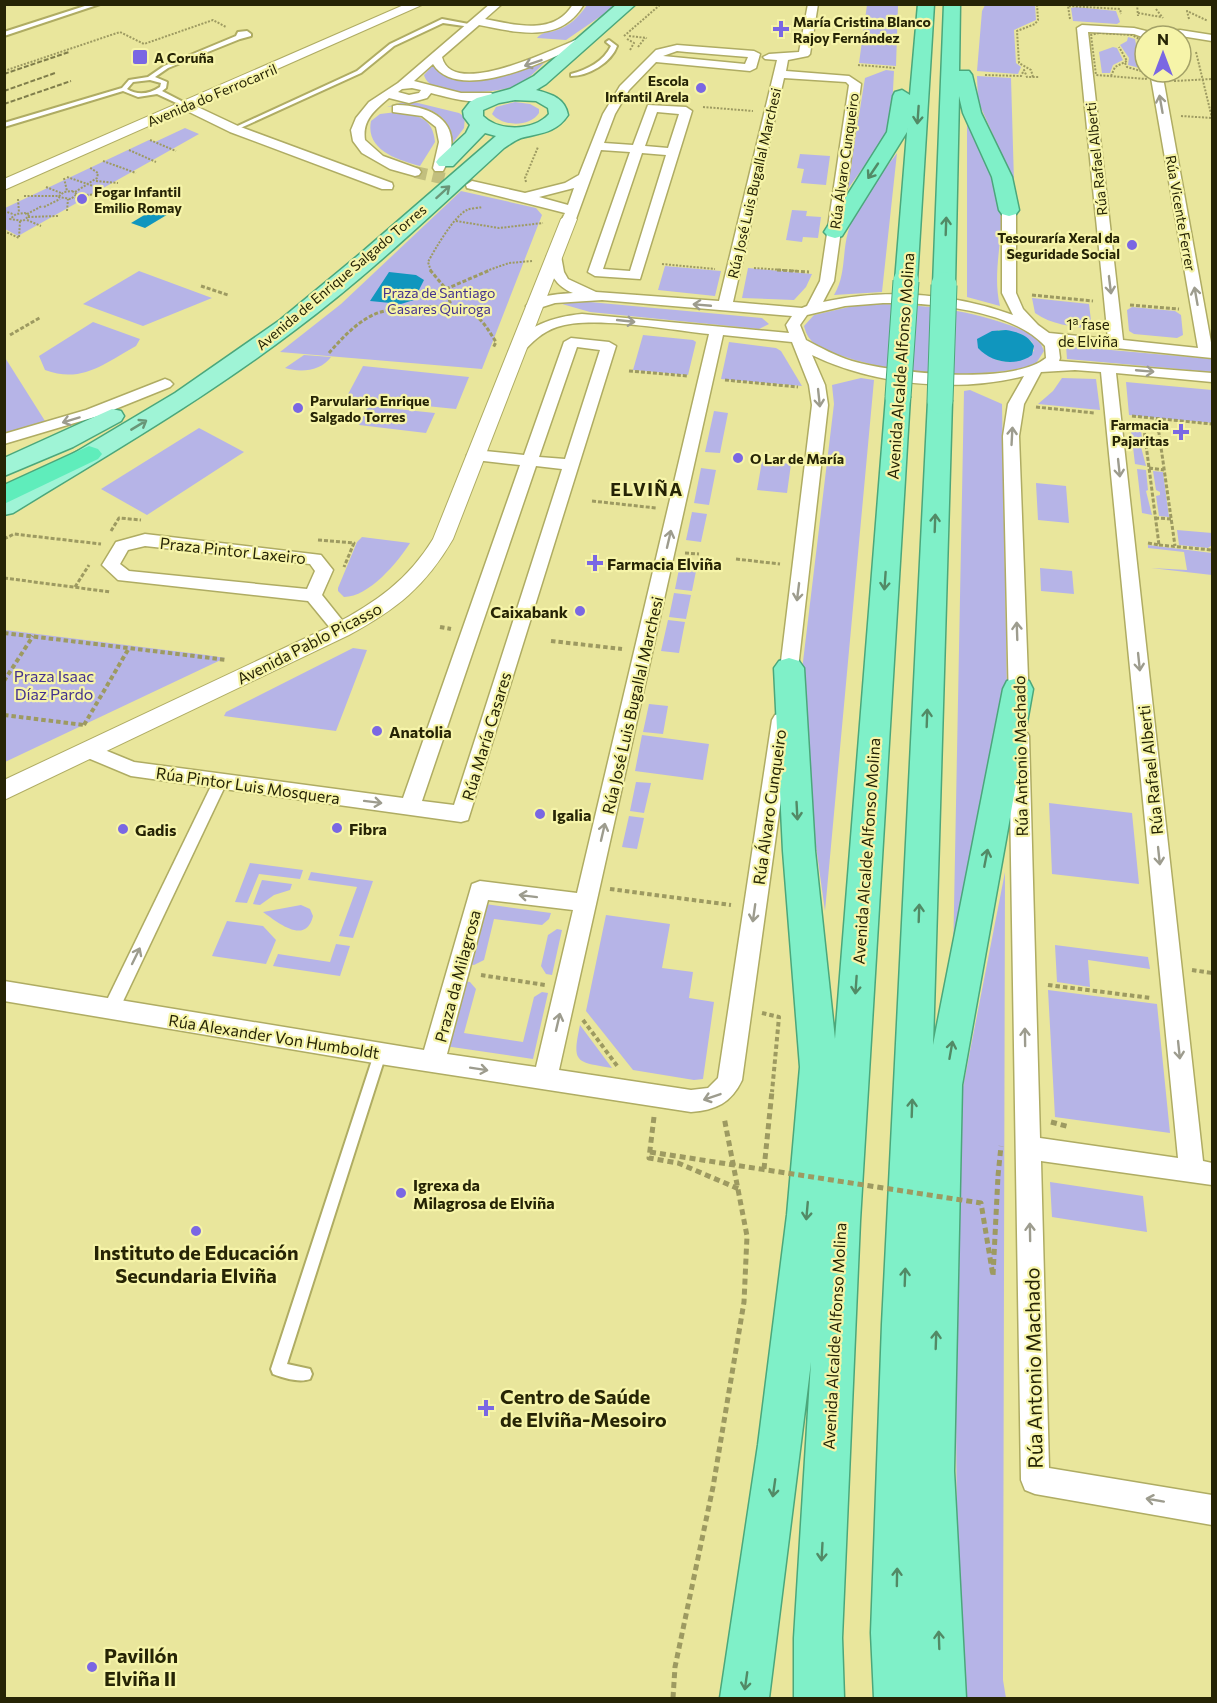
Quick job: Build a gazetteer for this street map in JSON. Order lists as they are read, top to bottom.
{
  "streets": {
    "highway": ["Avenida Alcalde Alfonso Molina"],
    "main road": ["Avenida de Enrique Salgado Torres"],
    "street": [
      "Avenida do Ferrocarril",
      "Rúa Rafael Alberti",
      "Rúa Álvaro Cunqueiro",
      "Rúa José Luis Bugallal Marchesi",
      "Rúa Vicente Ferrer",
      "Praza Pintor Laxeiro",
      "Avenida Pablo Picasso",
      "Rúa María Casares",
      "Rúa Antonio Machado",
      "Rúa Pintor Luis Mosquera",
      "Praza da Milagrosa",
      "Rúa Alexander Von Humboldt"
    ]
  },
  "crossings": [
    ["Rúa Álvaro Cunqueiro", "Rúa José Luis Bugallal Marchesi"],
    ["Rúa Álvaro Cunqueiro", "Rúa Alexander Von Humboldt"],
    ["Rúa José Luis Bugallal Marchesi", "Praza da Milagrosa"],
    ["Rúa José Luis Bugallal Marchesi", "Rúa Alexander Von Humboldt"],
    ["Avenida Pablo Picasso", "Rúa Pintor Luis Mosquera"],
    ["Rúa María Casares", "Rúa Pintor Luis Mosquera"],
    ["Praza da Milagrosa", "Rúa Alexander Von Humboldt"]
  ],
  "one_way": [
    "Rúa Rafael Alberti",
    "Rúa Álvaro Cunqueiro",
    "Rúa José Luis Bugallal Marchesi",
    "Rúa Antonio Machado",
    "Rúa Pintor Luis Mosquera"
  ],
  "districts": ["1ª fase de Elviña", "ELVIÑA"],
  "parks": ["Praza de Santiago Casares Quiroga", "Praza Isaac Díaz Pardo"],
  "places": {
    "health": [
      "María Cristina Blanco Rajoy Fernández",
      "Farmacia Pajaritas",
      "Farmacia Elviña",
      "Centro de Saúde de Elviña-Mesoiro"
    ],
    "transit": ["A Coruña"],
    "other": [
      "Escola Infantil Arela",
      "Fogar Infantil Emilio Romay",
      "Tesouraría Xeral da Seguridade Social",
      "Parvulario Enrique Salgado Torres",
      "O Lar de María",
      "Caixabank",
      "Anatolia",
      "Igalia",
      "Fibra",
      "Gadis",
      "Igrexa da Milagrosa de Elviña",
      "Instituto de Educación Secundaria Elviña",
      "Pavillón Elviña II"
    ]
  },
  "north": "top"
}
